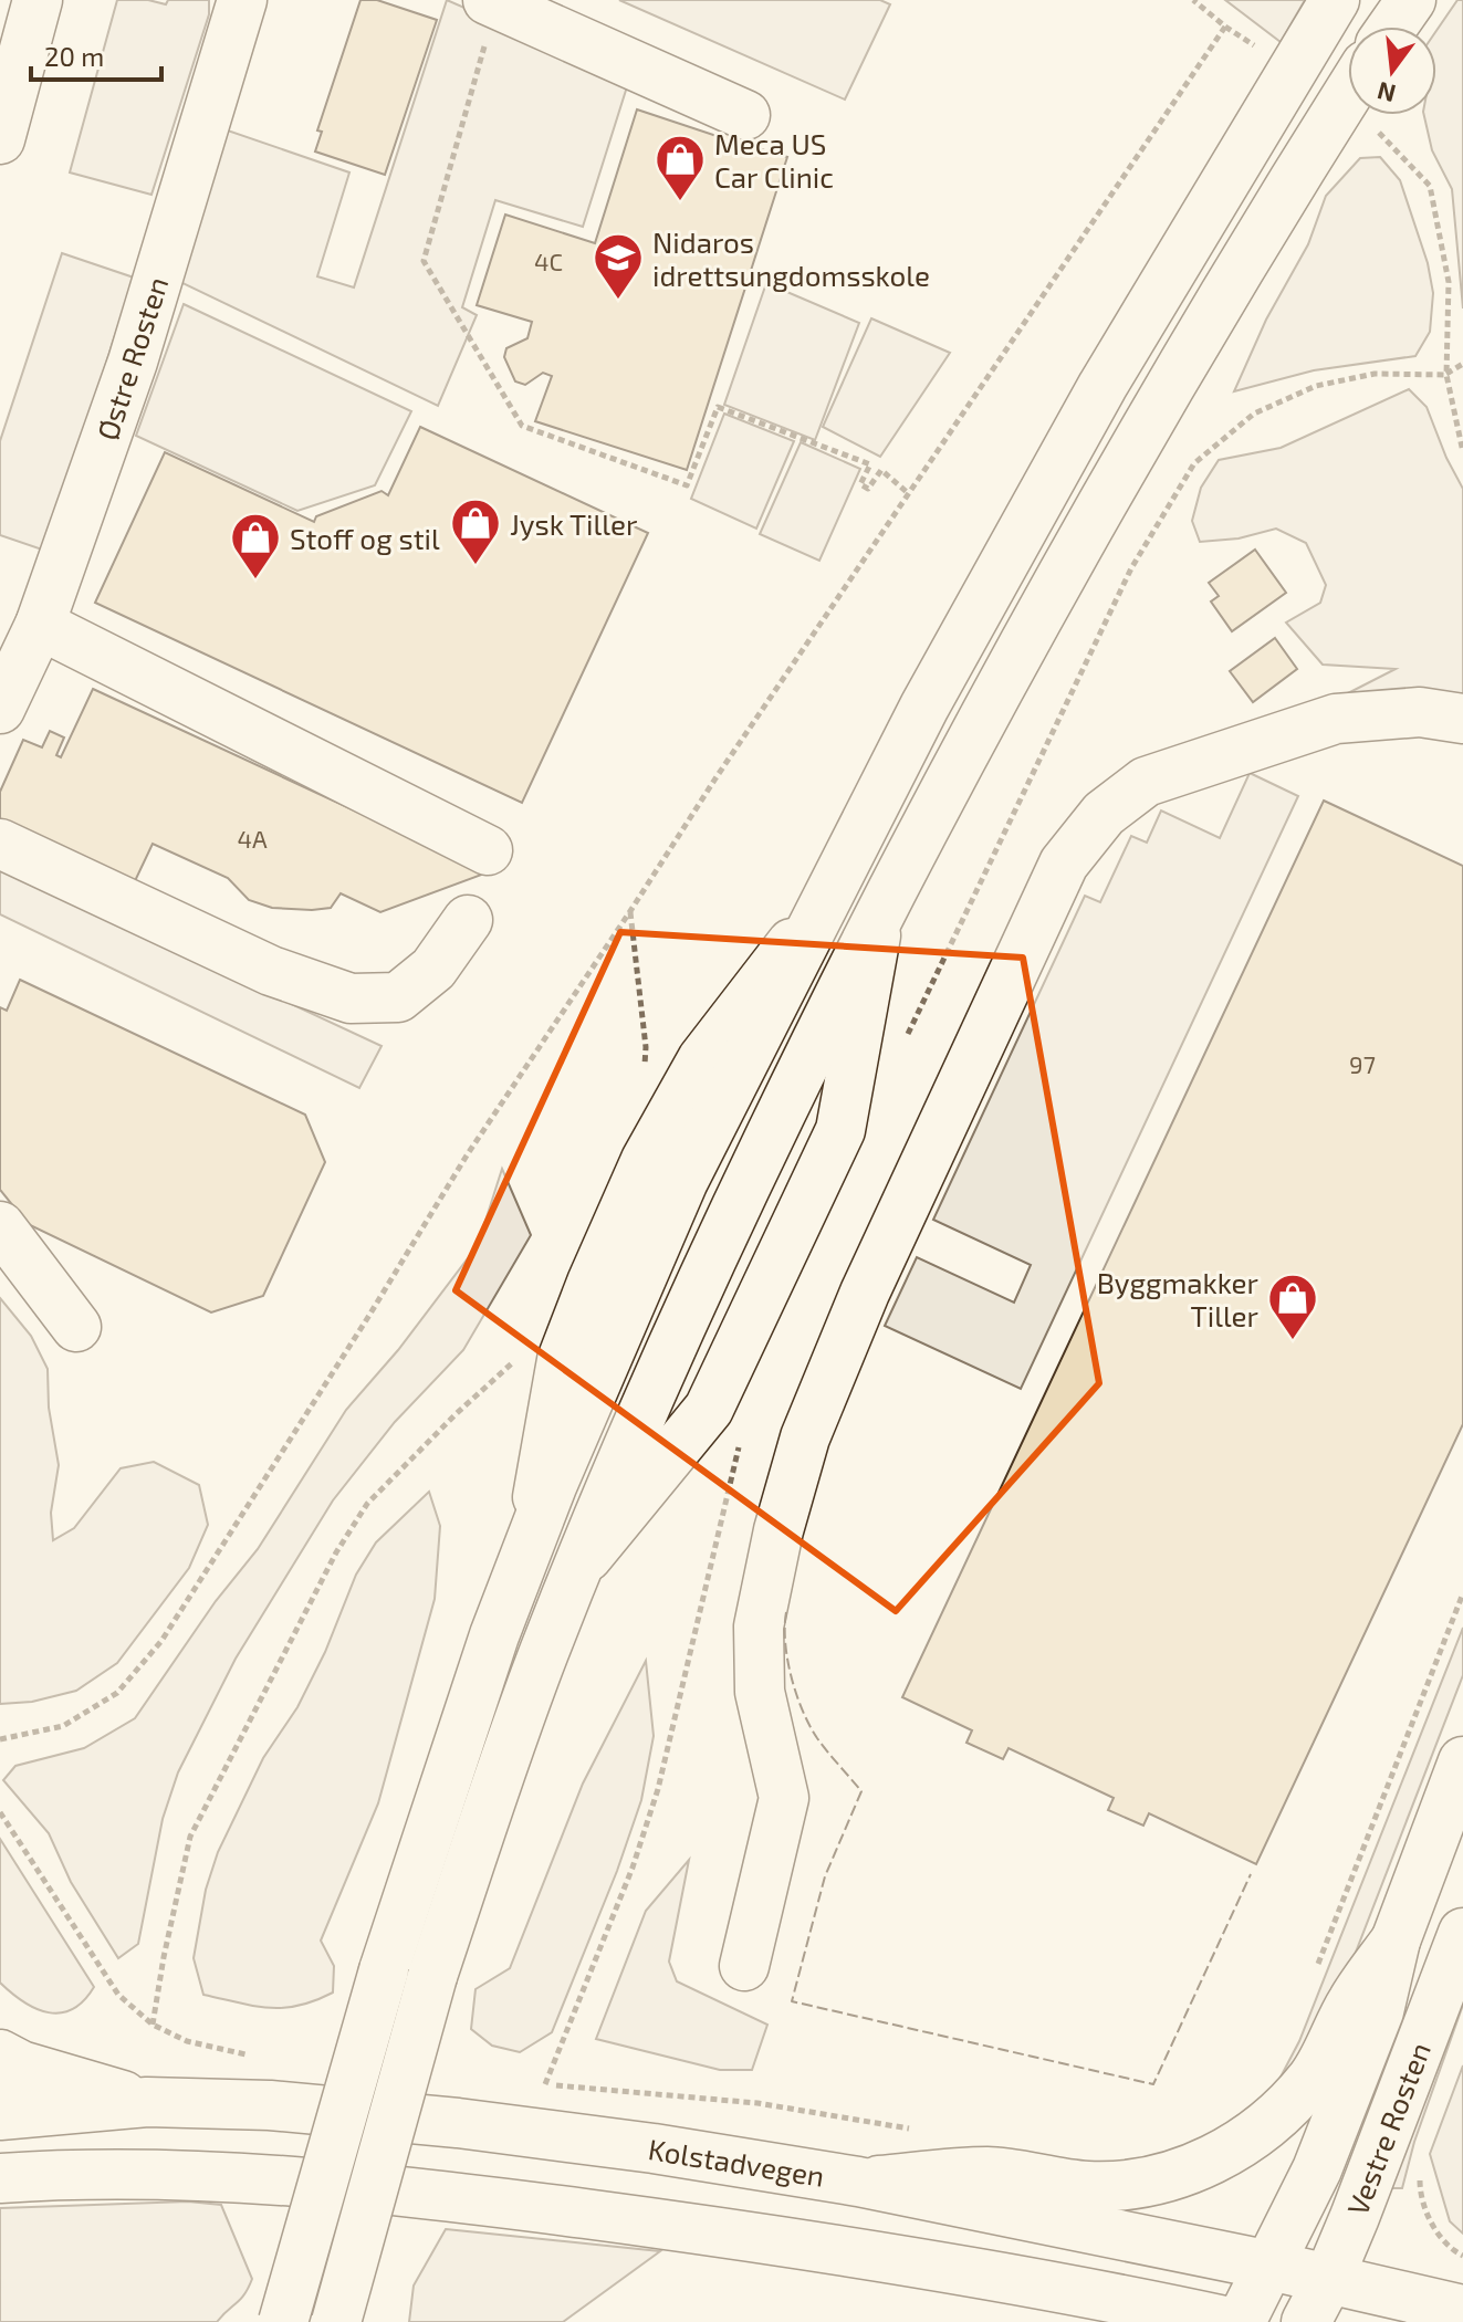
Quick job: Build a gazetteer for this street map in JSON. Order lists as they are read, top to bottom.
{
  "streets": {
    "main road": ["Østre Rosten", "Vestre Rosten", "Kolstadvegen"]
  },
  "crossings": [
    ["Vestre Rosten", "Kolstadvegen"]
  ],
  "places": {
    "shop": [
      "Meca US Car Clinic",
      "Jysk Tiller",
      "Stoff og stil",
      "Byggmakker Tiller"
    ],
    "school or university": ["Nidaros idrettsungdomsskole"]
  },
  "house_numbers": ["4C", "4A", "97"],
  "scale_bar": "20 m",
  "north": "bottom"
}
